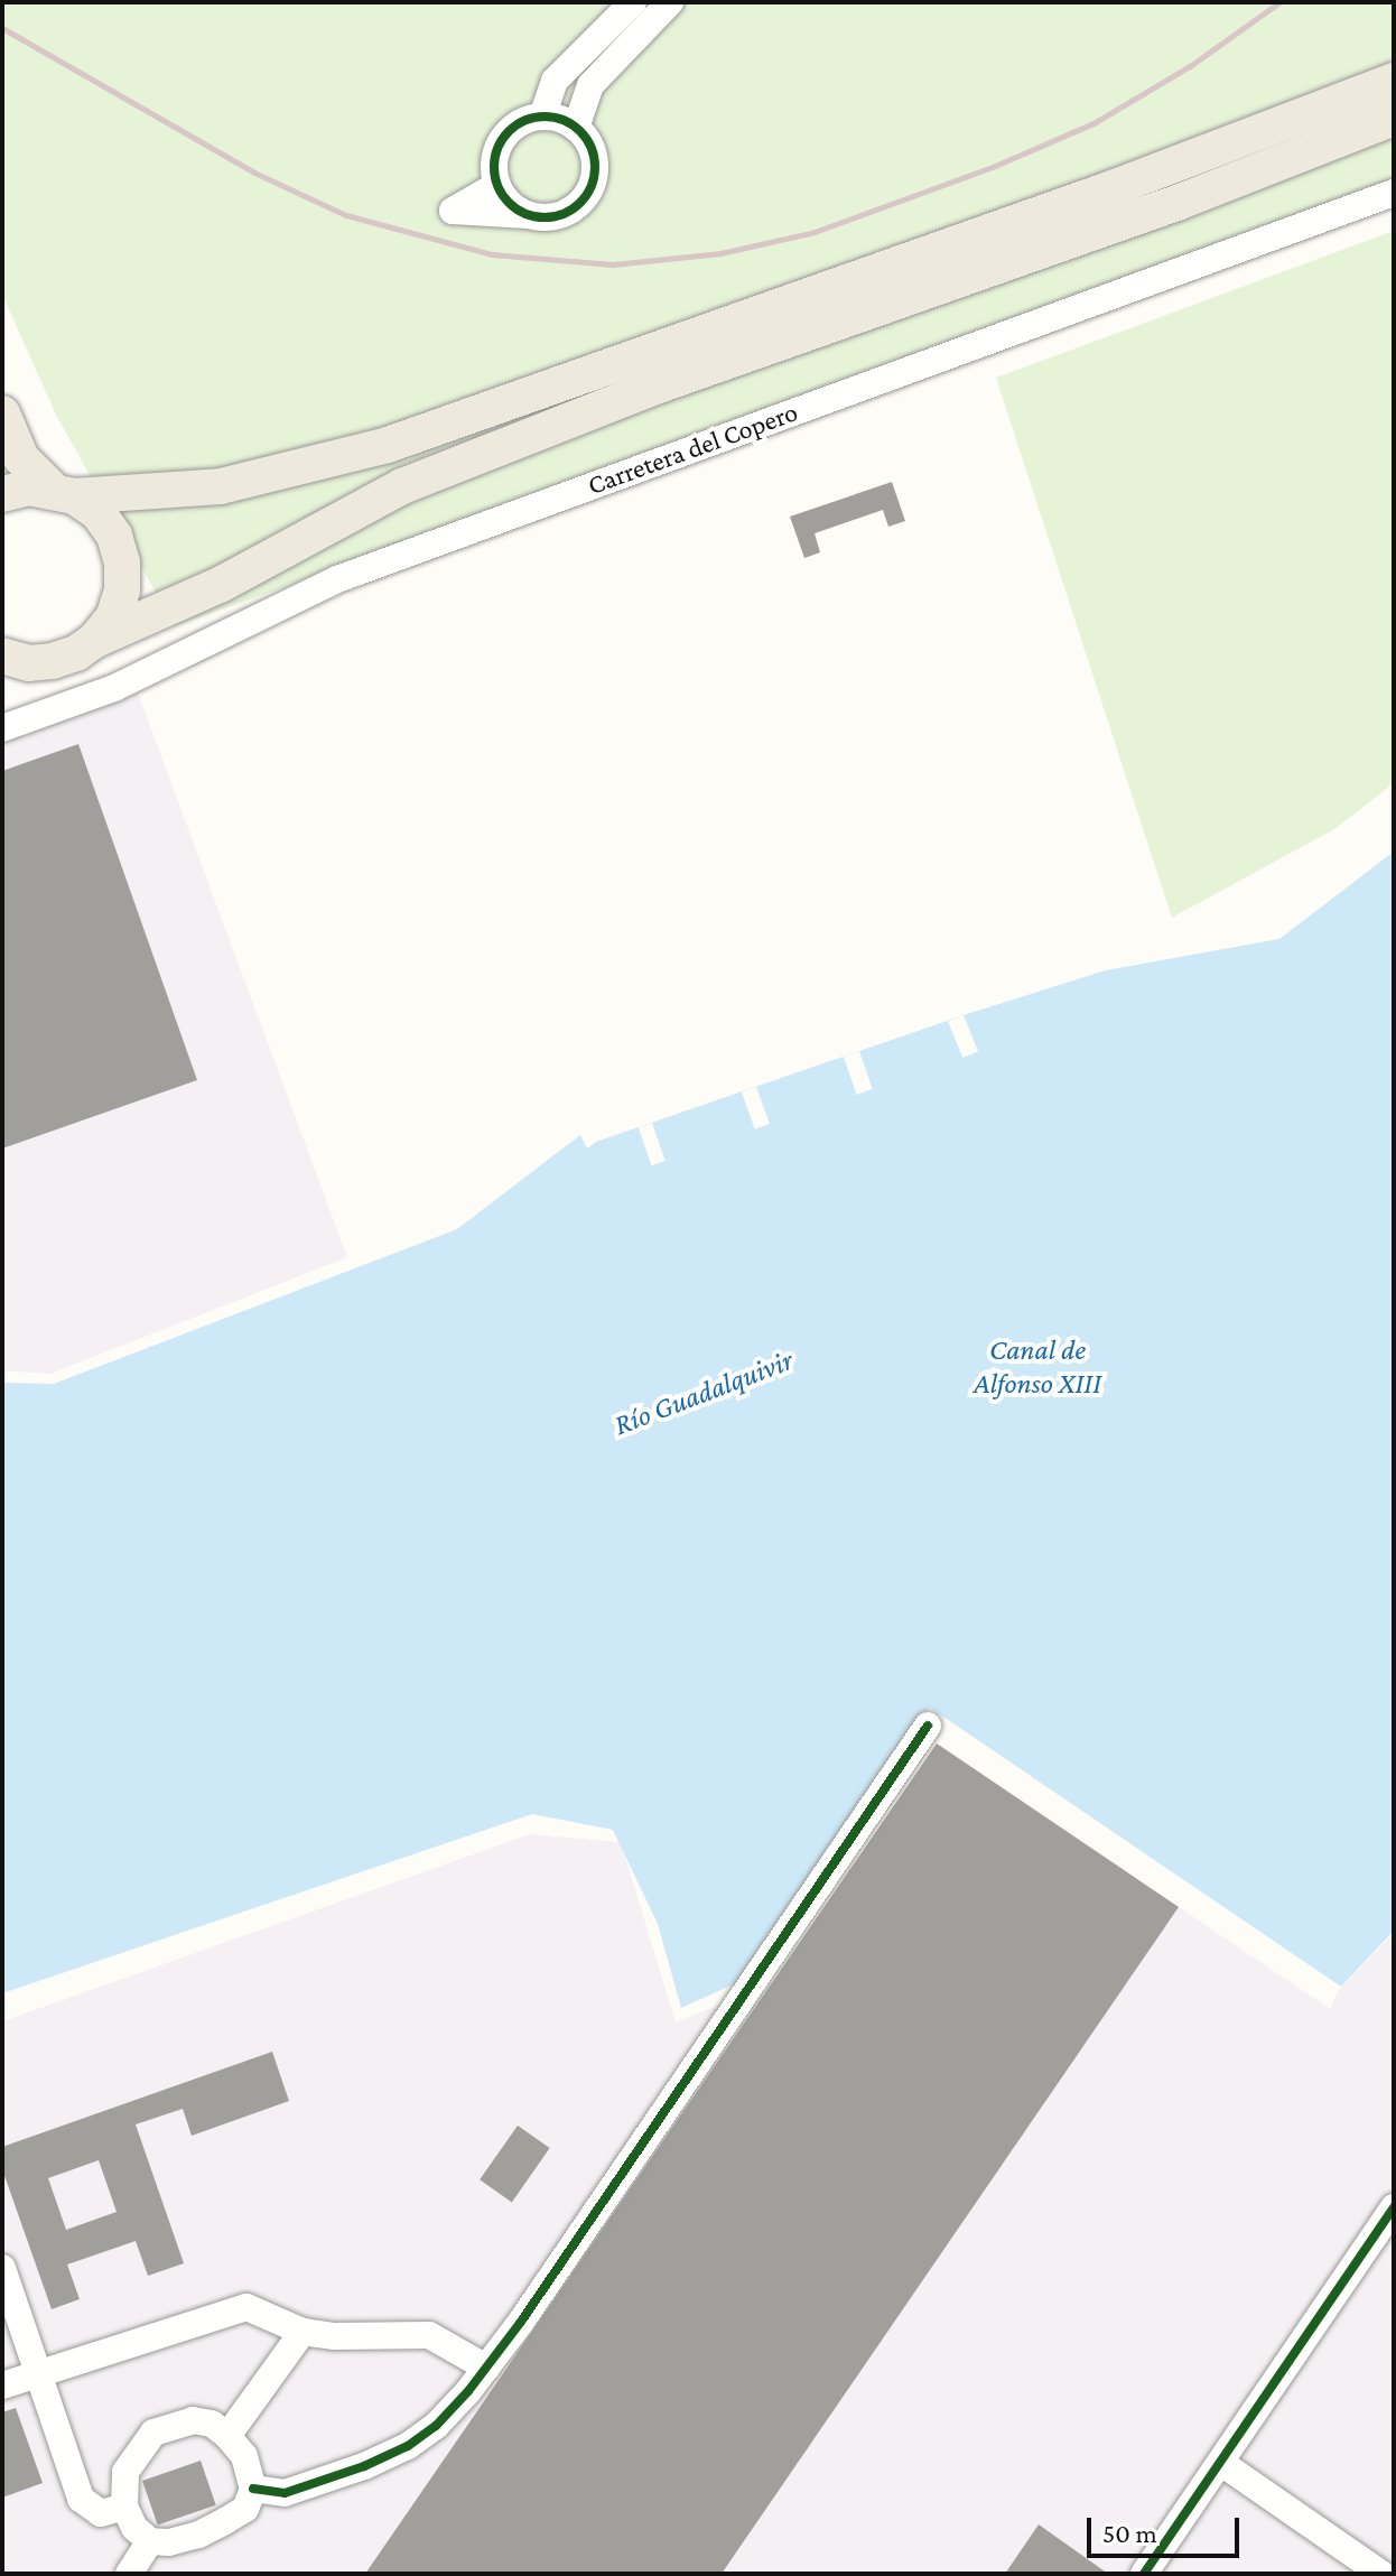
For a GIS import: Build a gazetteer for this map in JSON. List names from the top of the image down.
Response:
{
  "streets": {
    "street": ["Carretera del Copero"]
  },
  "water": ["Canal de Alfonso XIII", "Río Guadalquivir"],
  "scale_bar": "50 m"
}
